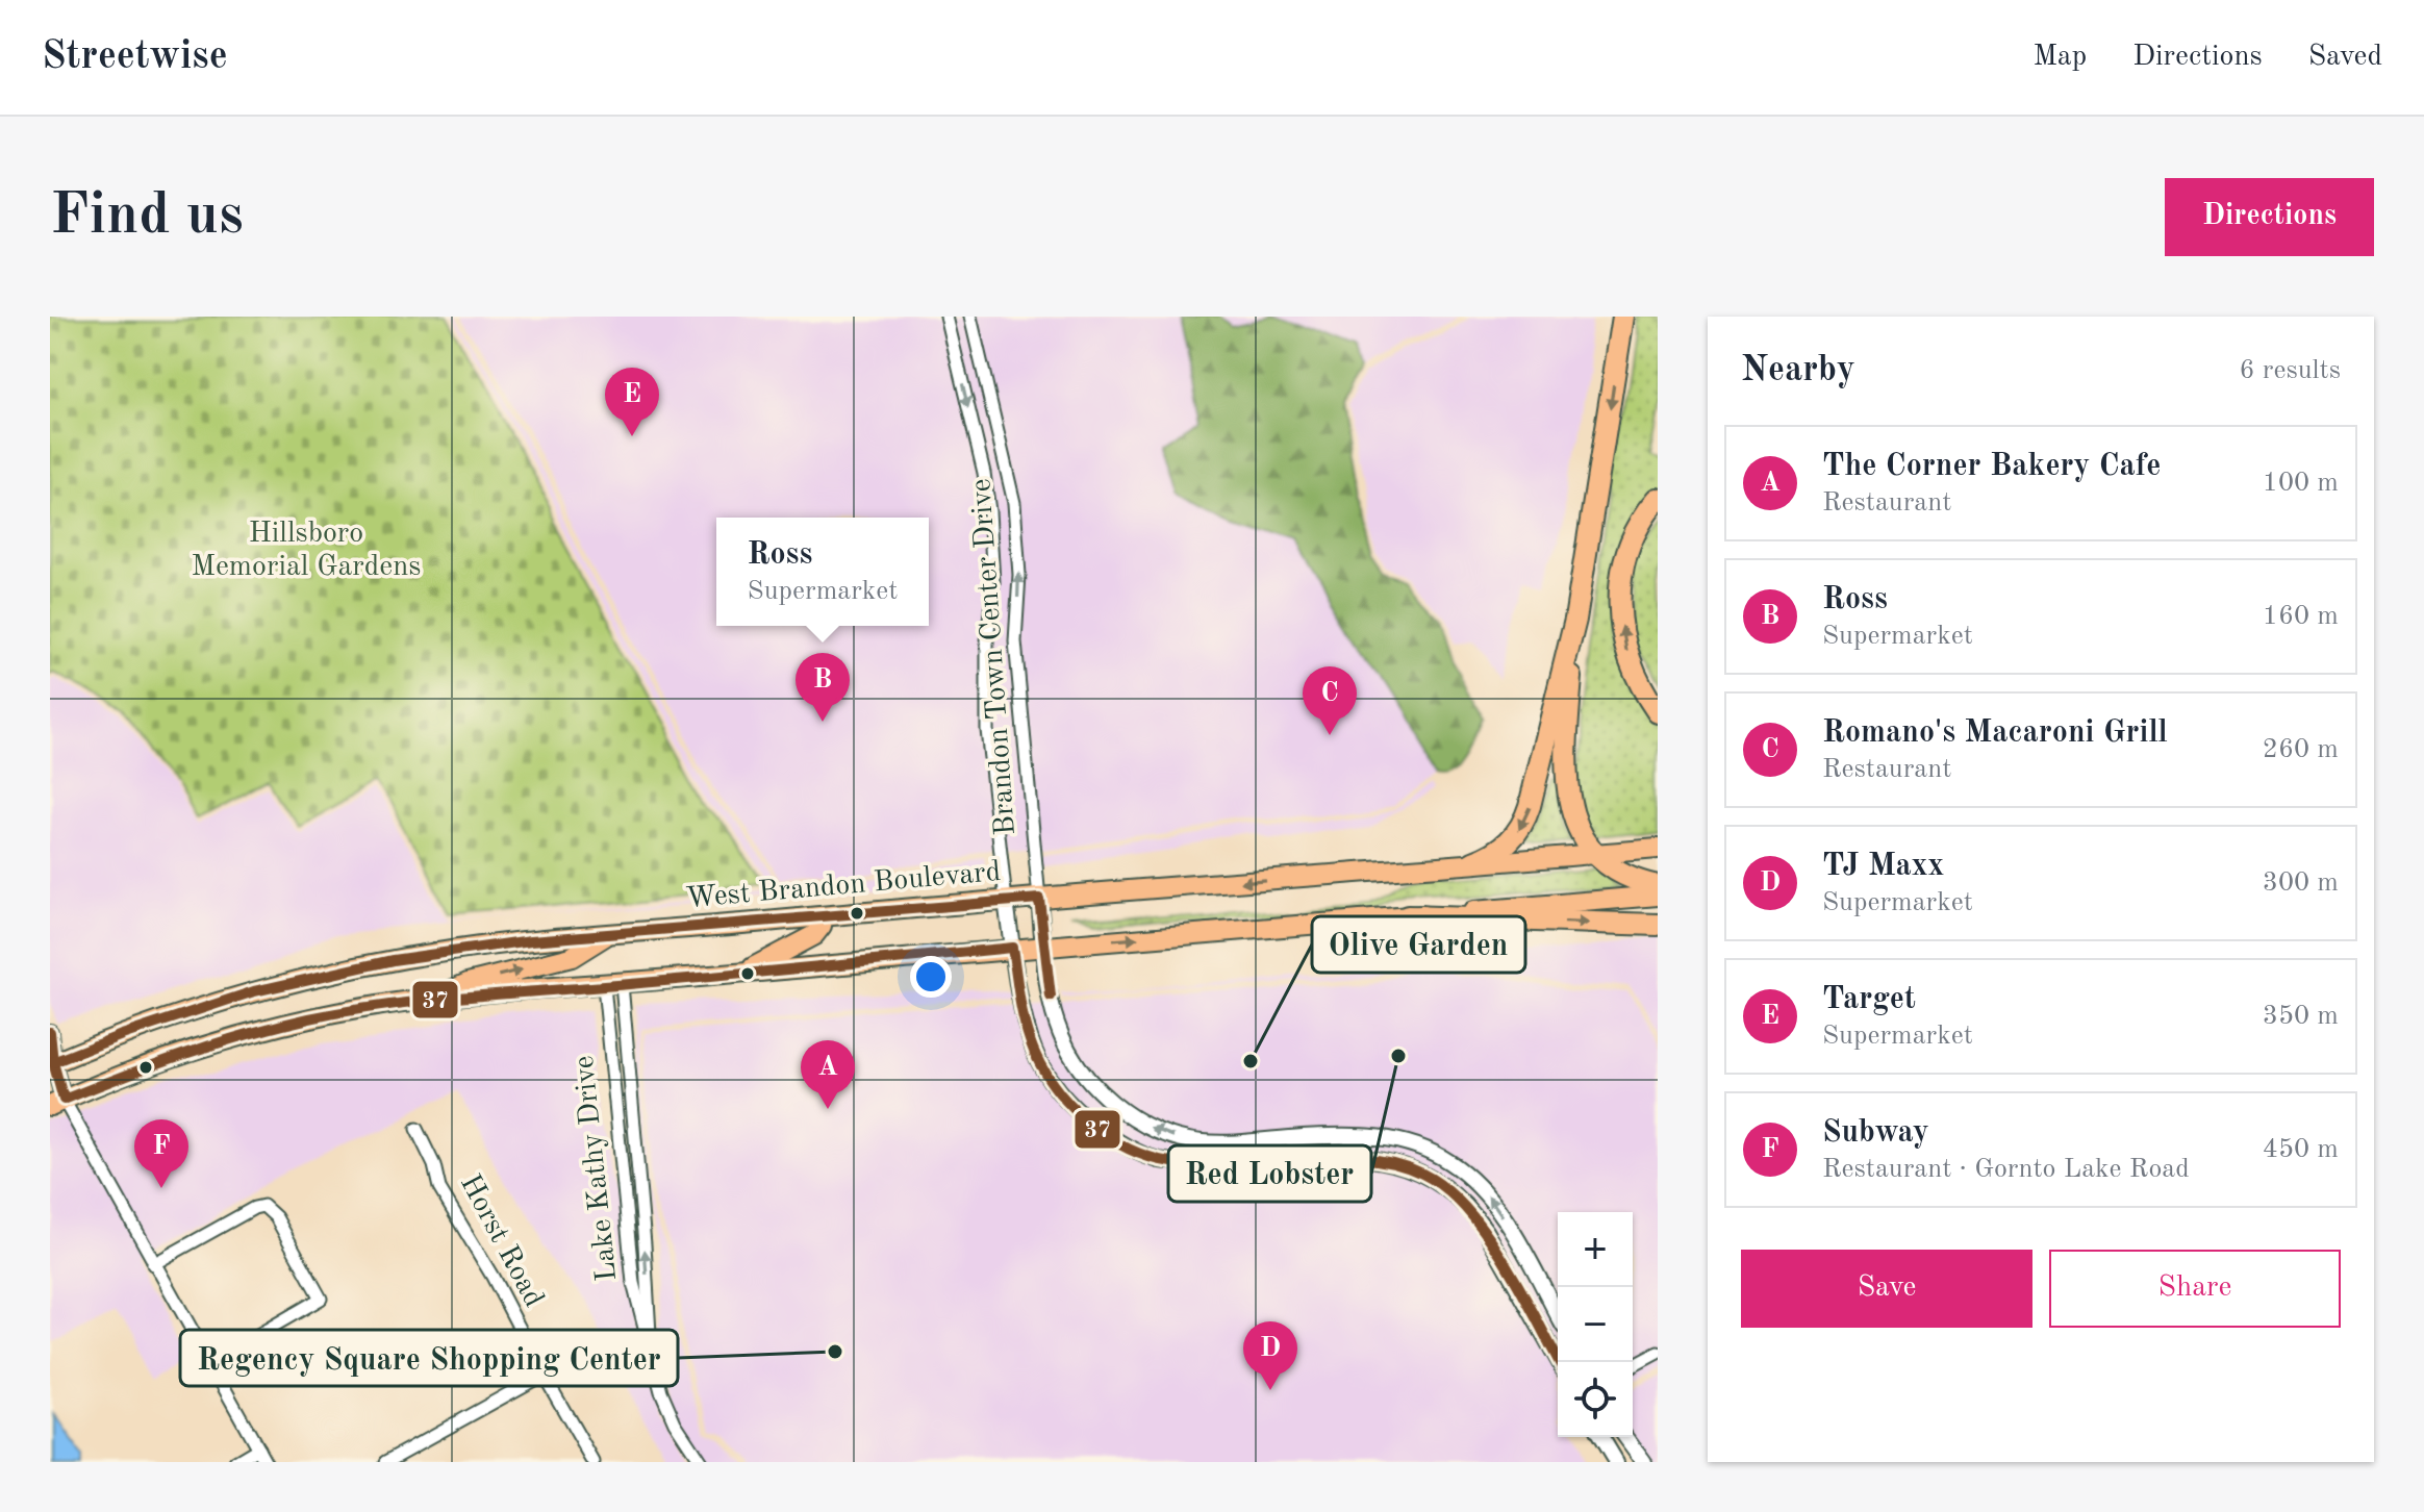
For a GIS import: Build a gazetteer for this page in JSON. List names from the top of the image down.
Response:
{
  "streets": {
    "highway": ["West Brandon Boulevard"],
    "street": ["Brandon Town Center Drive", "Lake Kathy Drive", "Horst Road"]
  },
  "crossings": [
    ["Brandon Town Center Drive", "West Brandon Boulevard"]
  ],
  "parks": ["Hillsboro Memorial Gardens"],
  "places": ["Red Lobster", "Olive Garden", "Regency Square Shopping Center"],
  "lines": ["transit line 37"],
  "page": {
    "header": "Streetwise",
    "nav": ["Map", "Directions", "Saved"],
    "buttons": [
      "Directions",
      ["Save", "Share"]
    ],
    "title": "Find us",
    "heading": ["Nearby", "6 results"],
    "pins": [
      "E",
      "B",
      "C",
      "A",
      "F",
      "D"
    ],
    "list": [
      {
        "mark": "A",
        "name": "The Corner Bakery Cafe",
        "note": "Restaurant",
        "value": "100 m"
      },
      {
        "mark": "B",
        "name": "Ross",
        "note": "Supermarket",
        "value": "160 m"
      },
      {
        "mark": "C",
        "name": "Romano's Macaroni Grill",
        "note": "Restaurant",
        "value": "260 m"
      },
      {
        "mark": "D",
        "name": "TJ Maxx",
        "note": "Supermarket",
        "value": "300 m"
      },
      {
        "mark": "E",
        "name": "Target",
        "note": "Supermarket",
        "value": "350 m"
      },
      {
        "mark": "F",
        "name": "Subway",
        "note": "Restaurant · Gornto Lake Road",
        "value": "450 m"
      }
    ],
    "popup": ["Ross", "Supermarket"],
    "map_buttons": ["+", "−"]
  }
}
